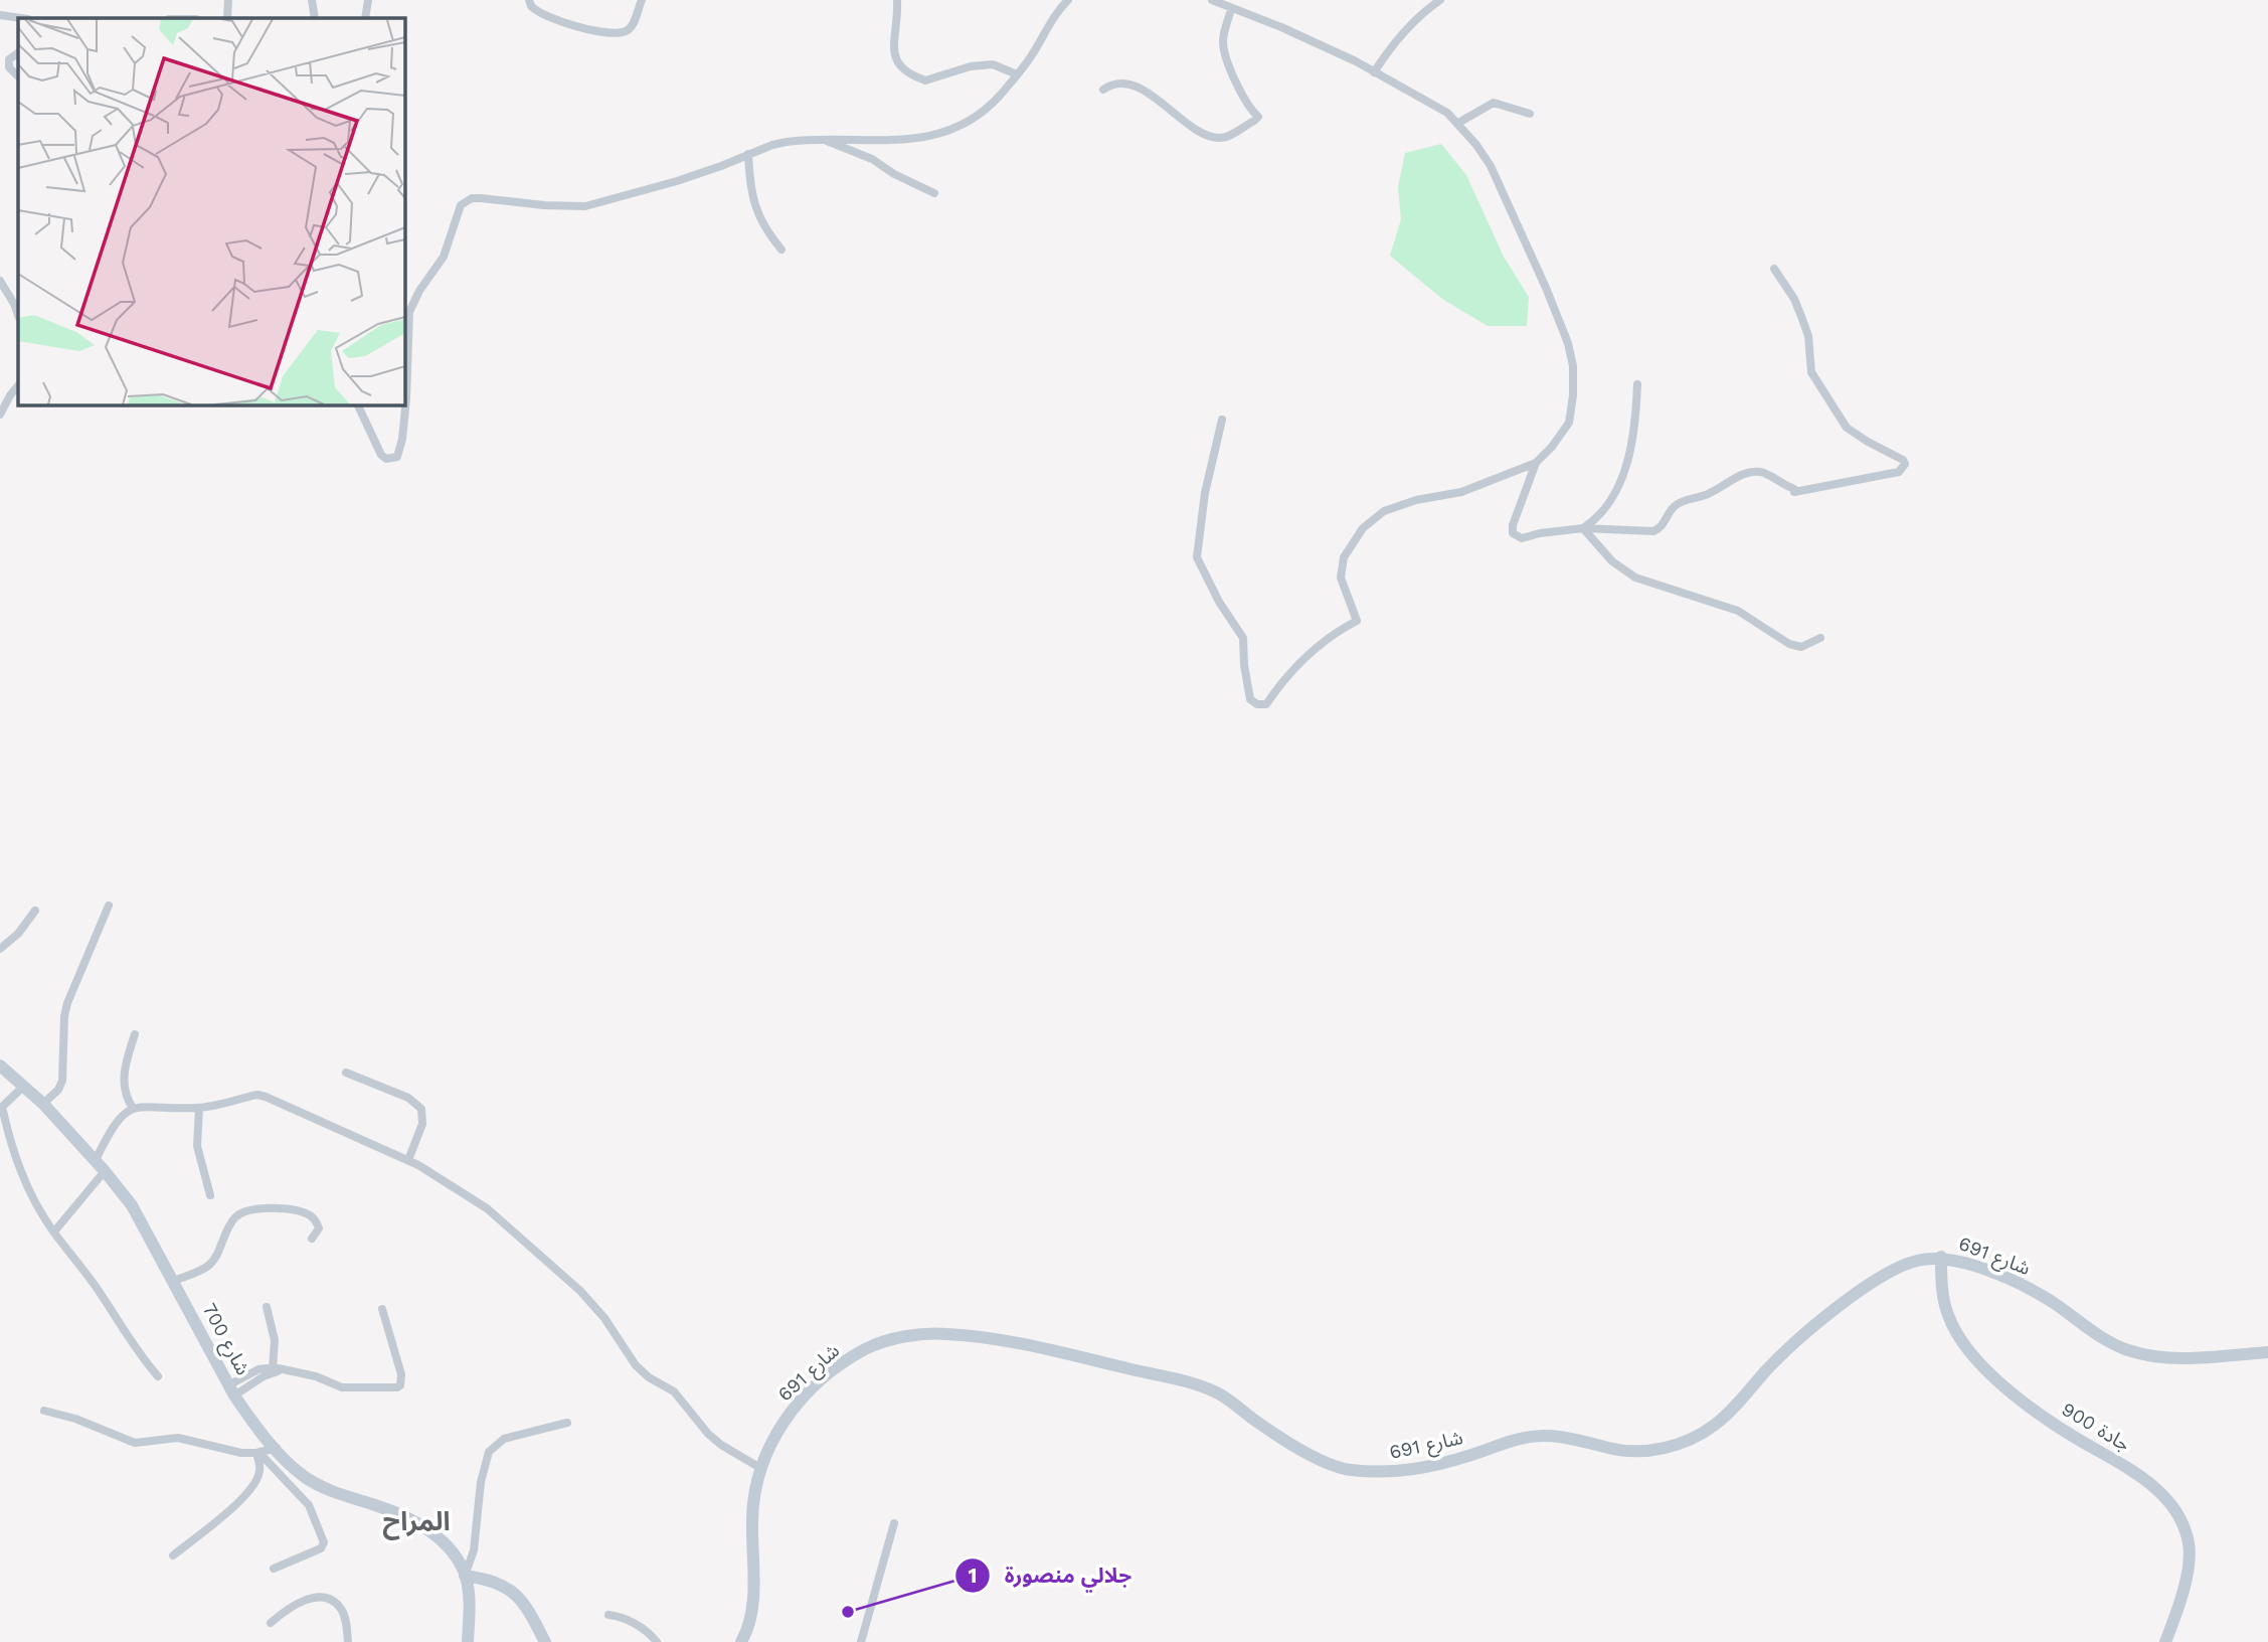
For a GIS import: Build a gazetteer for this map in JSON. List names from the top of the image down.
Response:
{
  "streets": {
    "main road": ["شارع 691", "شارع 700", "جادة 900"]
  },
  "crossings": [
    ["شارع 691", "جادة 900"]
  ],
  "districts": ["المراح"],
  "places": ["جلالي منصورة"]
}
